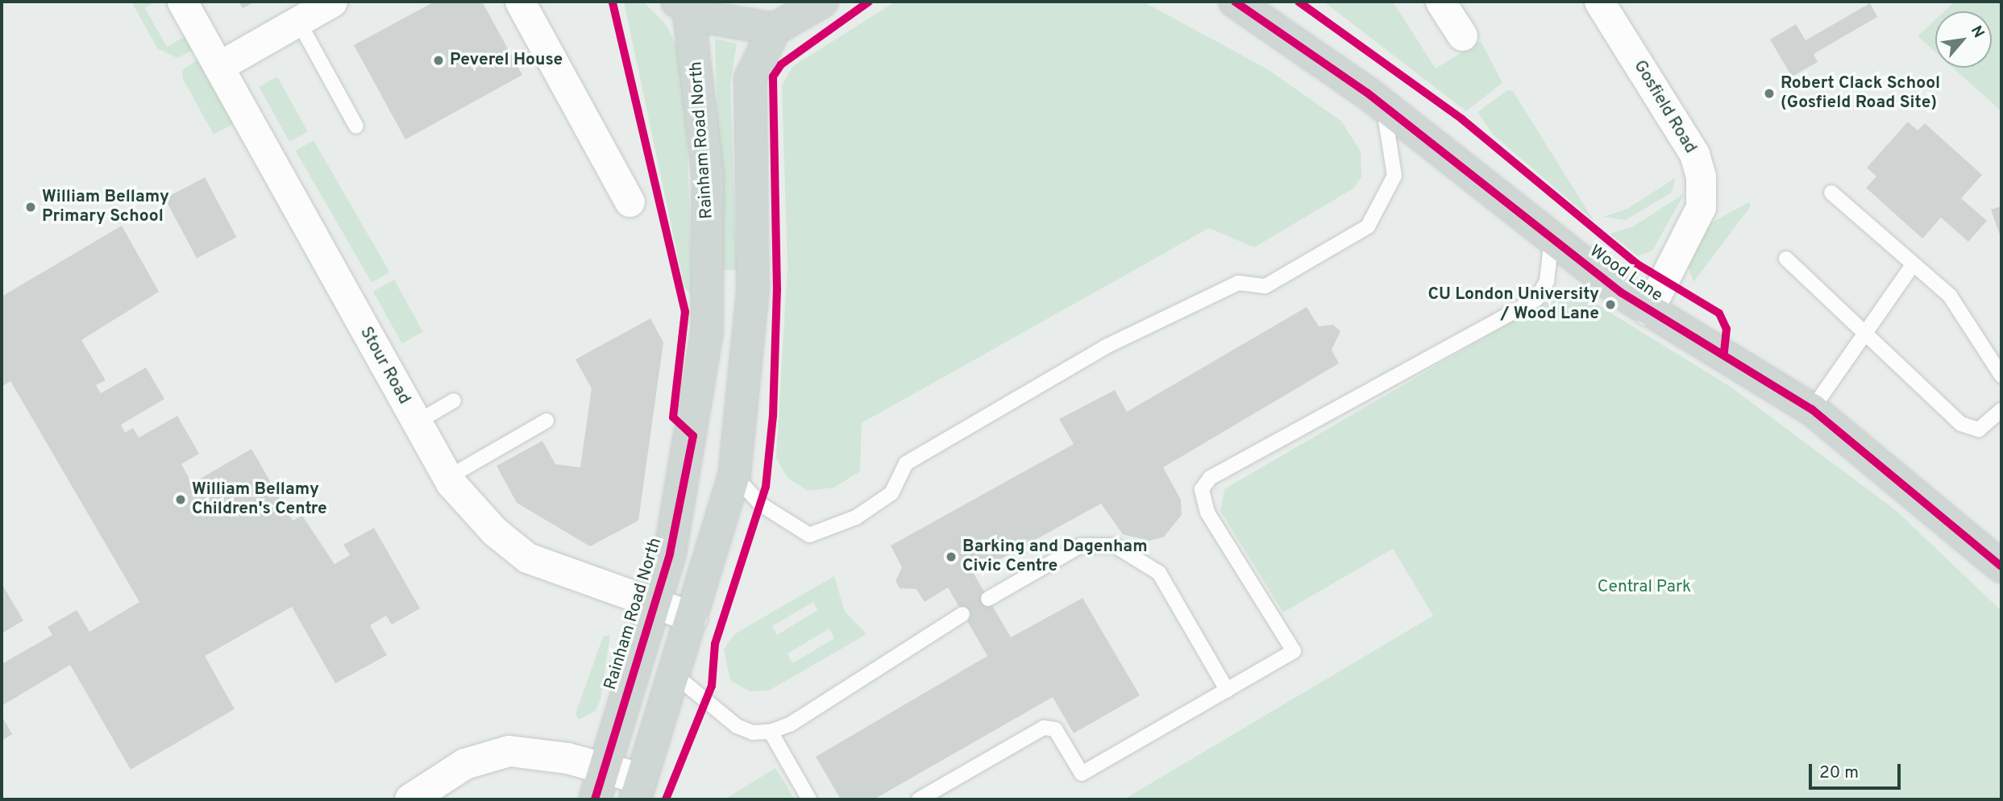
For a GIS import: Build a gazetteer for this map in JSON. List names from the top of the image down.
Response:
{
  "streets": {
    "main road": ["Rainham Road North", "Wood Lane"],
    "street": ["Gosfield Road", "Stour Road"]
  },
  "crossings": [
    ["Gosfield Road", "Wood Lane"],
    ["Rainham Road North", "Stour Road"]
  ],
  "parks": ["Central Park"],
  "places": [
    "Peverel House",
    "Robert Clack School (Gosfield Road Site)",
    "William Bellamy Primary School",
    "CU London University / Wood Lane",
    "William Bellamy Children's Centre",
    "Barking and Dagenham Civic Centre"
  ],
  "scale_bar": "20 m",
  "north": "top right"
}
